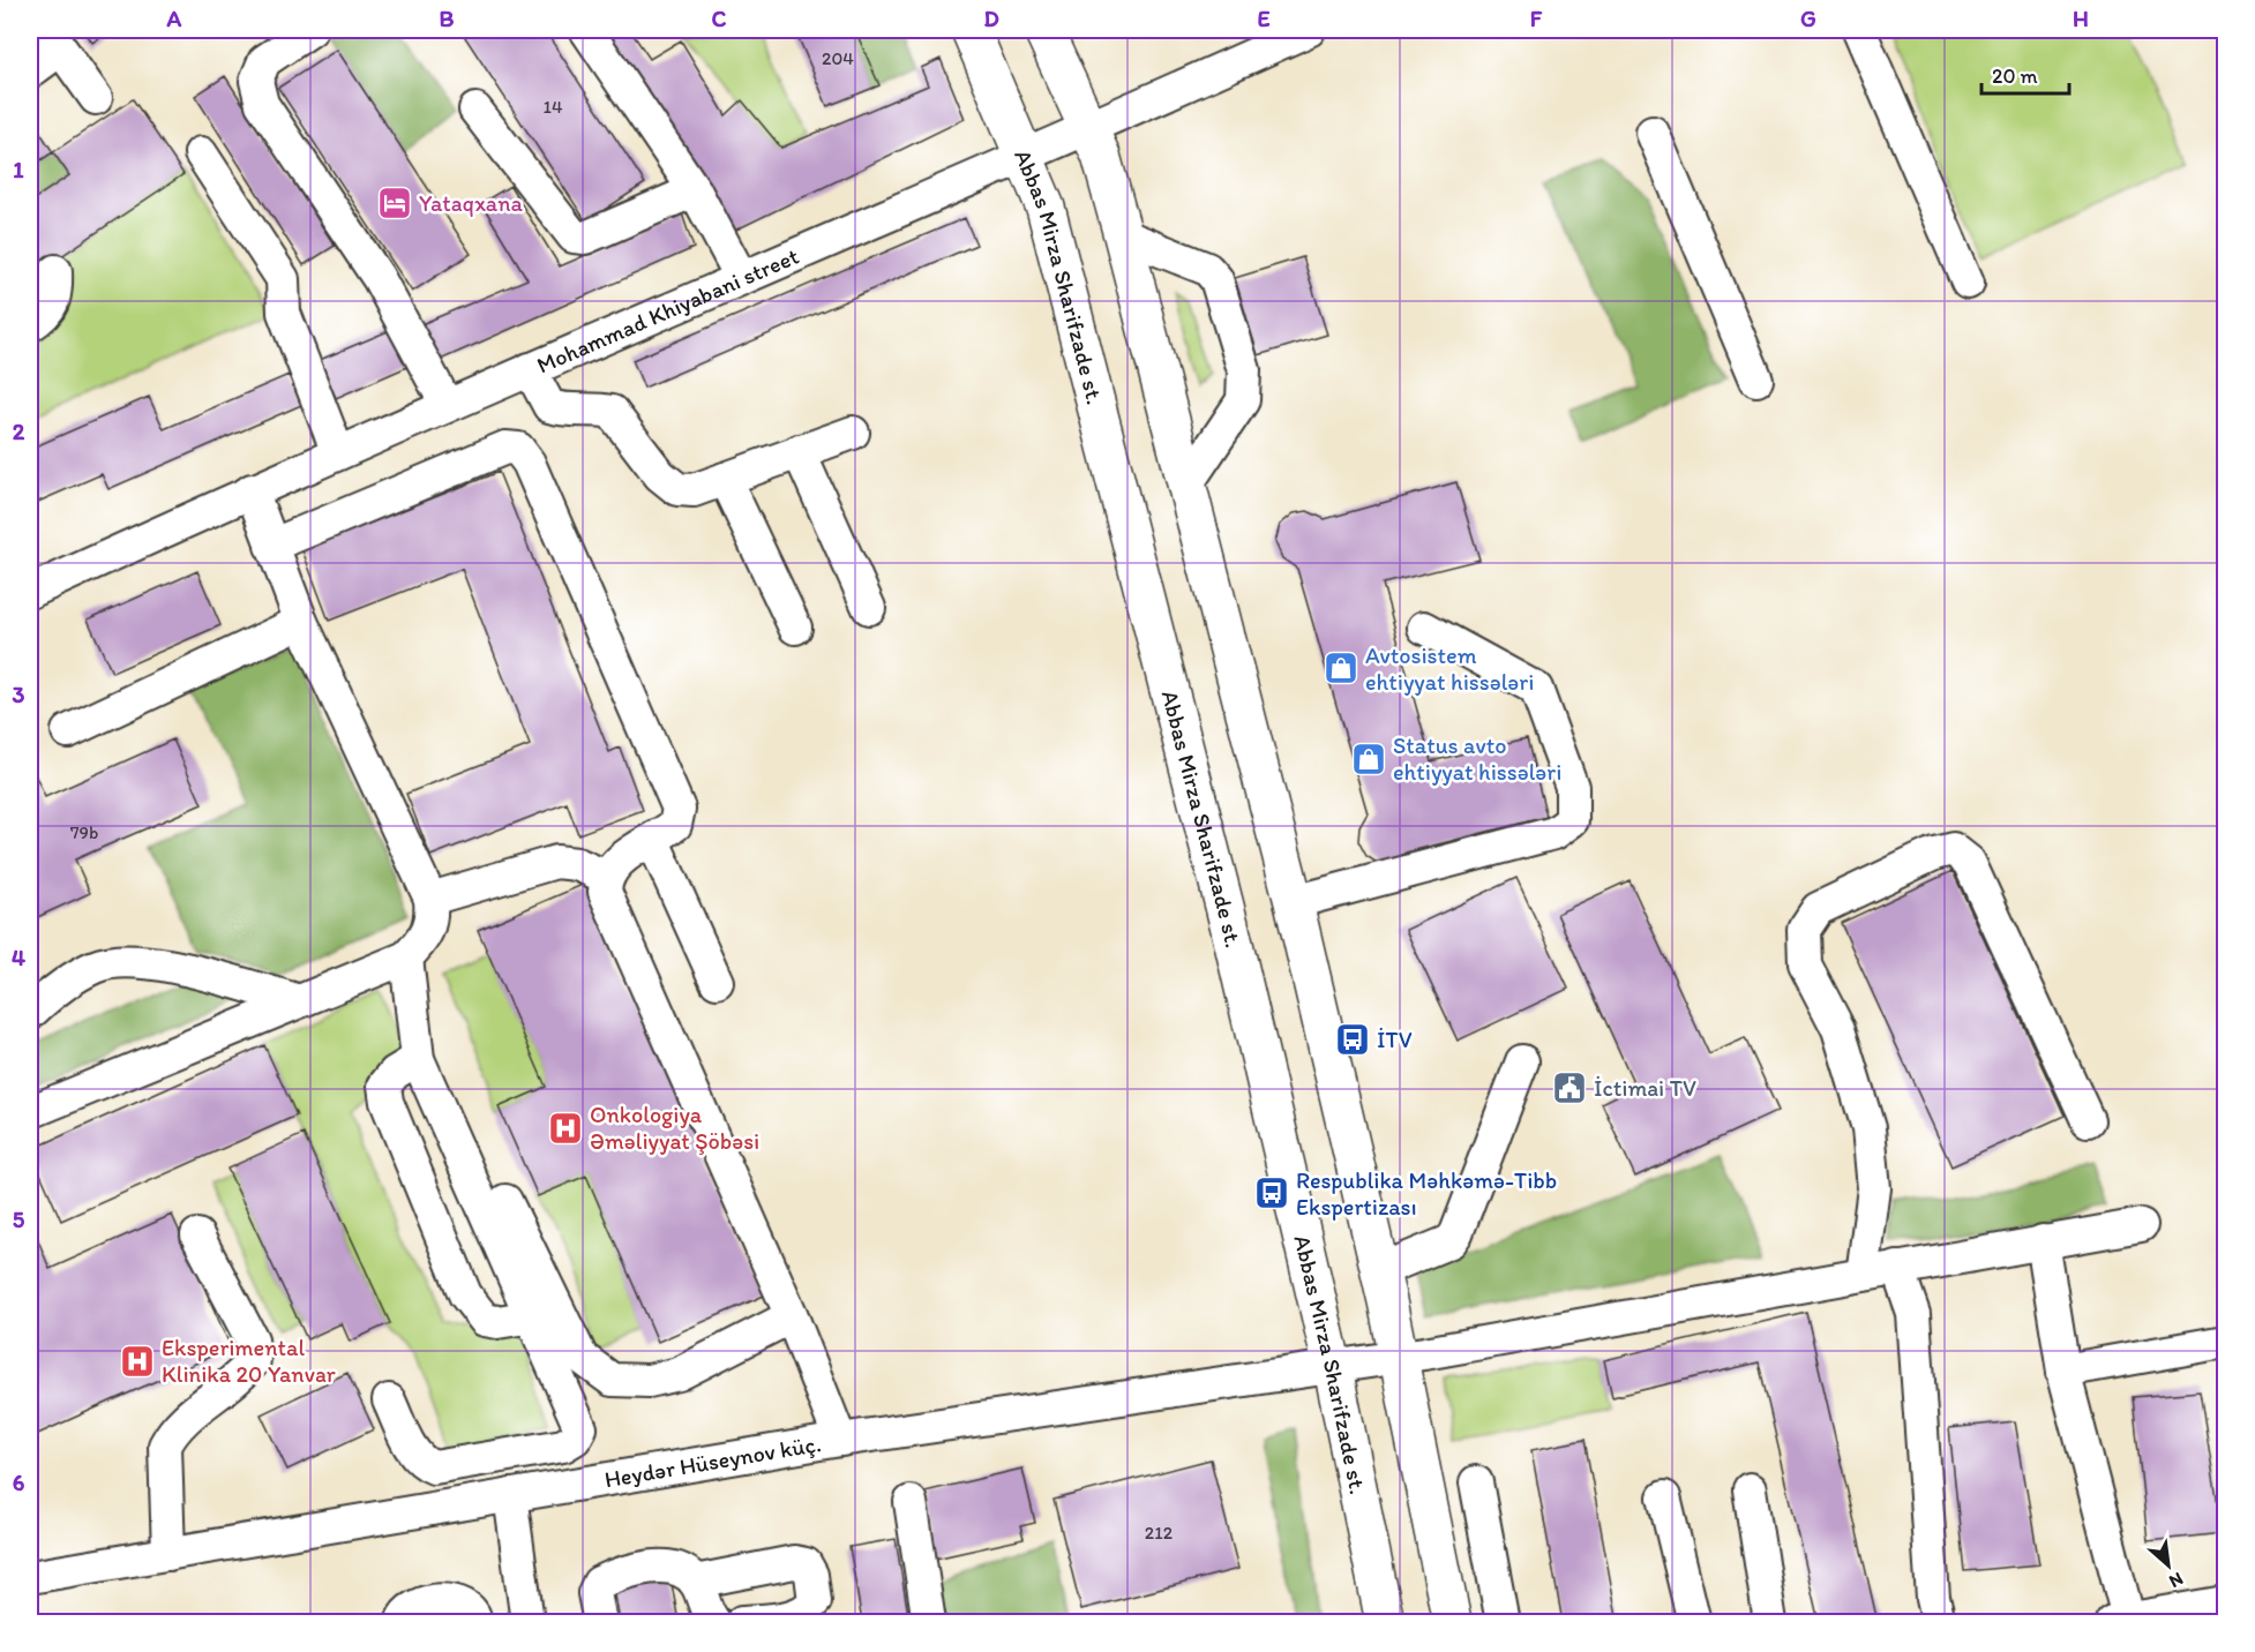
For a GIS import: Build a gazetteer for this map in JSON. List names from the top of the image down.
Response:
{
  "streets": {
    "main road": ["Abbas Mirza Sharifzade st."],
    "street": ["Mohammad Khiyabani street", "Heydər Hüseynov küç."]
  },
  "crossings": [
    ["Abbas Mirza Sharifzade st.", "Mohammad Khiyabani street"],
    ["Abbas Mirza Sharifzade st.", "Heydər Hüseynov küç."]
  ],
  "places": {
    "hotel": ["Yataqxana"],
    "shop": ["Avtosistem ehtiyyat hissələri", "Status avto ehtiyyat hissələri"],
    "bus stop": ["İTV", "Respublika Məhkəmə-Tibb Ekspertizası"],
    "public building": ["İctimai TV"],
    "hospital": ["Onkologiya Əməliyyat Şöbəsi", "Eksperimental Klinika 20 Yanvar"]
  },
  "house_numbers": [
    "204",
    "14",
    "79b",
    "212"
  ],
  "scale_bar": "20 m",
  "north": "bottom right",
  "grid": {
    "columns": [
      "A",
      "B",
      "C",
      "D",
      "E",
      "F",
      "G",
      "H"
    ],
    "rows": [
      "1",
      "2",
      "3",
      "4",
      "5",
      "6"
    ]
  }
}
